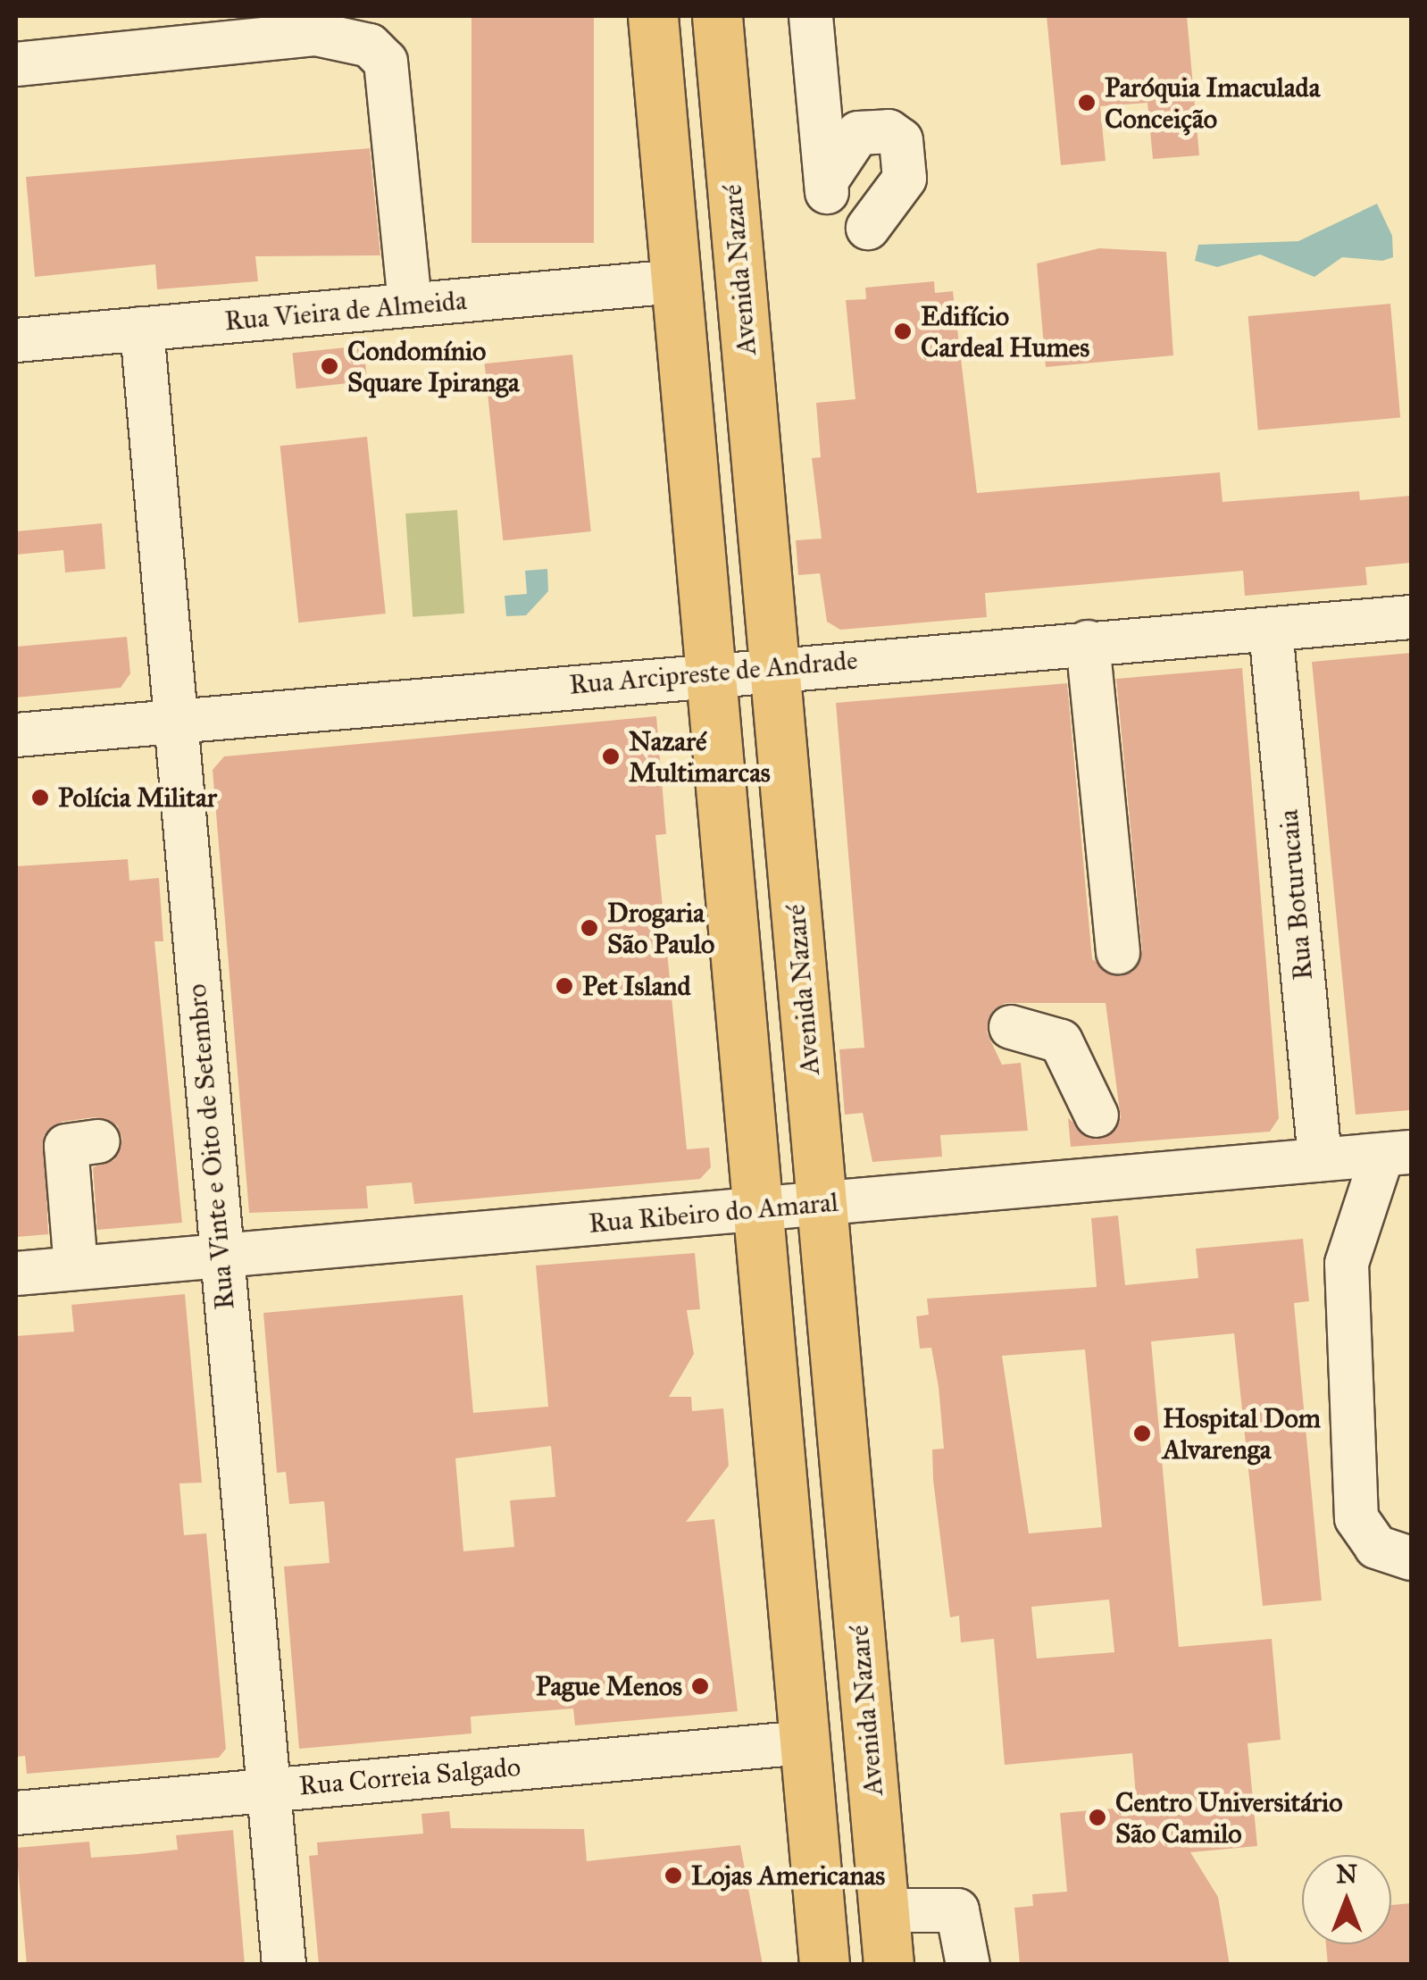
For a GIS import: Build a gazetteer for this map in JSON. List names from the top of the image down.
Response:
{
  "streets": {
    "main road": ["Avenida Nazaré"],
    "street": [
      "Rua Vieira de Almeida",
      "Rua Arcipreste de Andrade",
      "Rua Boturucaia",
      "Rua Vinte e Oito de Setembro",
      "Rua Ribeiro do Amaral",
      "Rua Correia Salgado"
    ]
  },
  "crossings": [
    ["Avenida Nazaré", "Rua Arcipreste de Andrade"],
    ["Avenida Nazaré", "Rua Ribeiro do Amaral"],
    ["Rua Vieira de Almeida", "Rua Vinte e Oito de Setembro"],
    ["Rua Arcipreste de Andrade", "Rua Boturucaia"],
    ["Rua Arcipreste de Andrade", "Rua Vinte e Oito de Setembro"],
    ["Rua Boturucaia", "Rua Ribeiro do Amaral"],
    ["Rua Vinte e Oito de Setembro", "Rua Ribeiro do Amaral"],
    ["Rua Vinte e Oito de Setembro", "Rua Correia Salgado"]
  ],
  "places": [
    "Paróquia Imaculada Conceição",
    "Edifício Cardeal Humes",
    "Condomínio Square Ipiranga",
    "Nazaré Multimarcas",
    "Polícia Militar",
    "Drogaria São Paulo",
    "Pet Island",
    "Hospital Dom Alvarenga",
    "Pague Menos",
    "Centro Universitário São Camilo",
    "Lojas Americanas"
  ],
  "north": "top"
}
